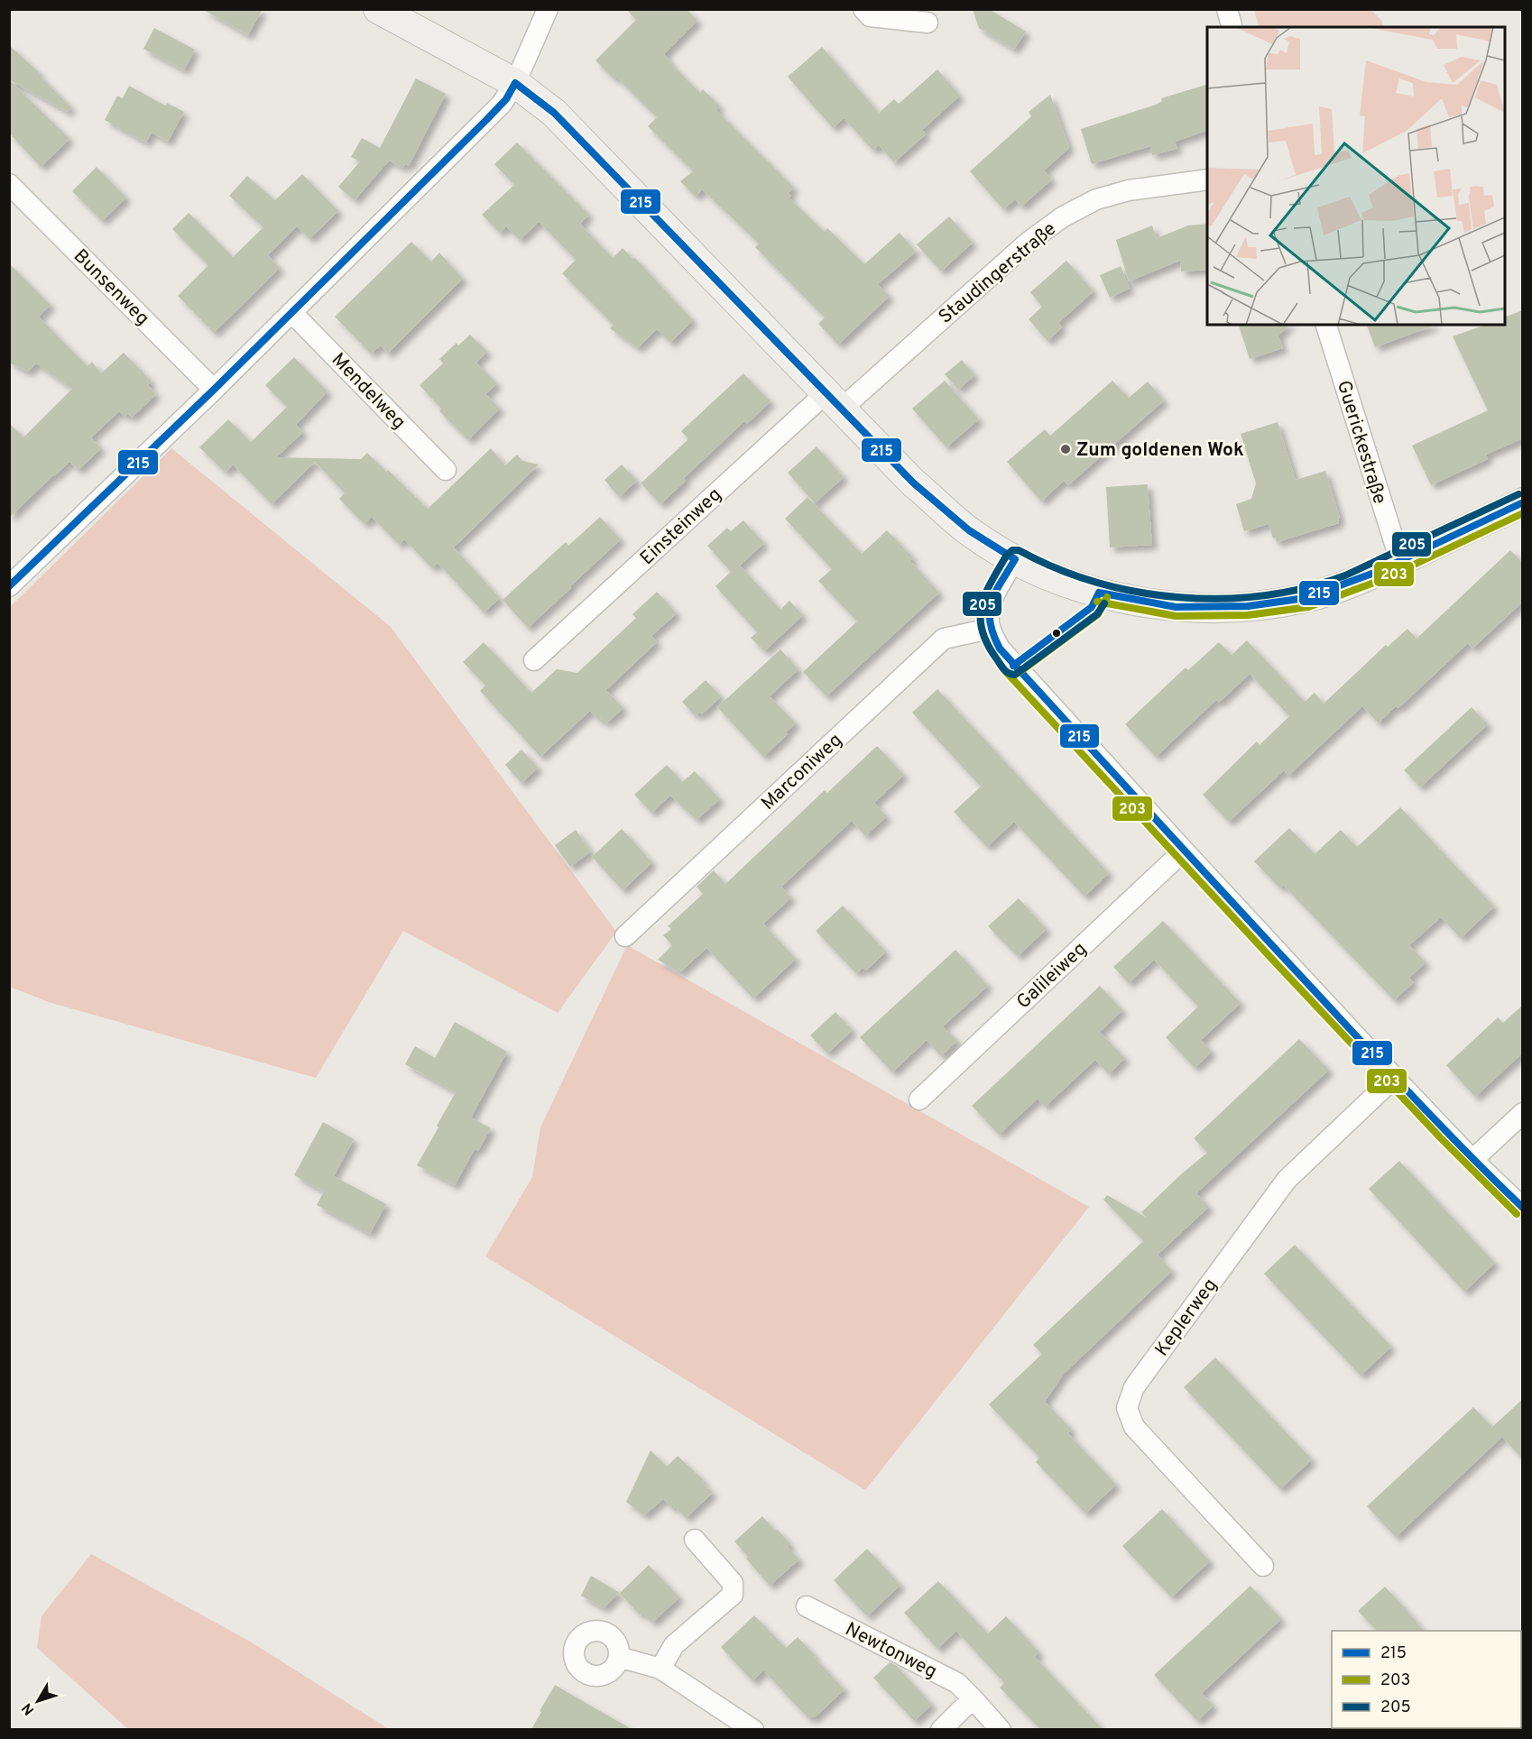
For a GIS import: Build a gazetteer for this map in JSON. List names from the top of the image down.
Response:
{
  "streets": {
    "street": [
      "Staudingerstraße",
      "Bunsenweg",
      "Mendelweg",
      "Guerickestraße",
      "Einsteinweg",
      "Marconiweg",
      "Galileiweg",
      "Keplerweg",
      "Newtonweg"
    ]
  },
  "crossings": [
    ["Staudingerstraße", "Einsteinweg"]
  ],
  "places": ["Zum goldenen Wok"],
  "lines": ["transit line 215", "transit line 205", "transit line 203"],
  "legend": ["215", "203", "205"],
  "north": "bottom left"
}
